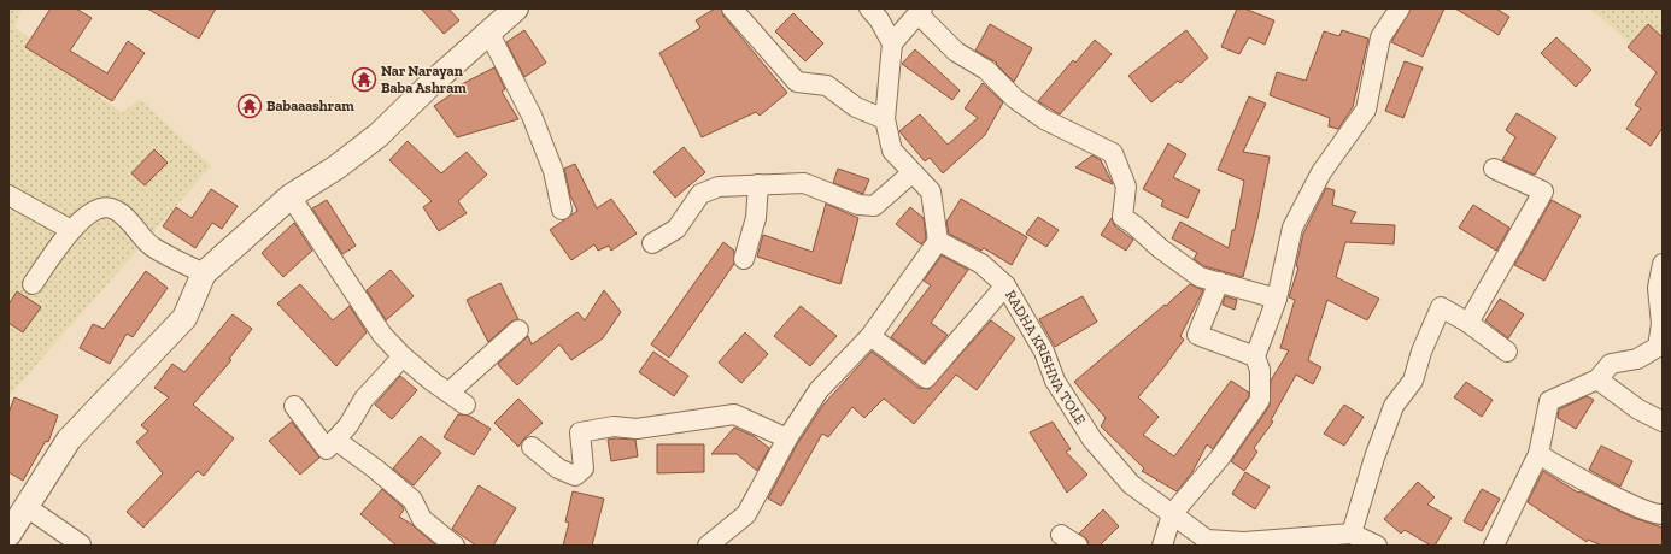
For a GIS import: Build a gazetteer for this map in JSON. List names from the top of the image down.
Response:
{
  "streets": {
    "street": ["RADHA KRISHNA TOLE"]
  },
  "places": {
    "temple": ["Nar Narayan Baba Ashram", "Babaaashram"]
  }
}
